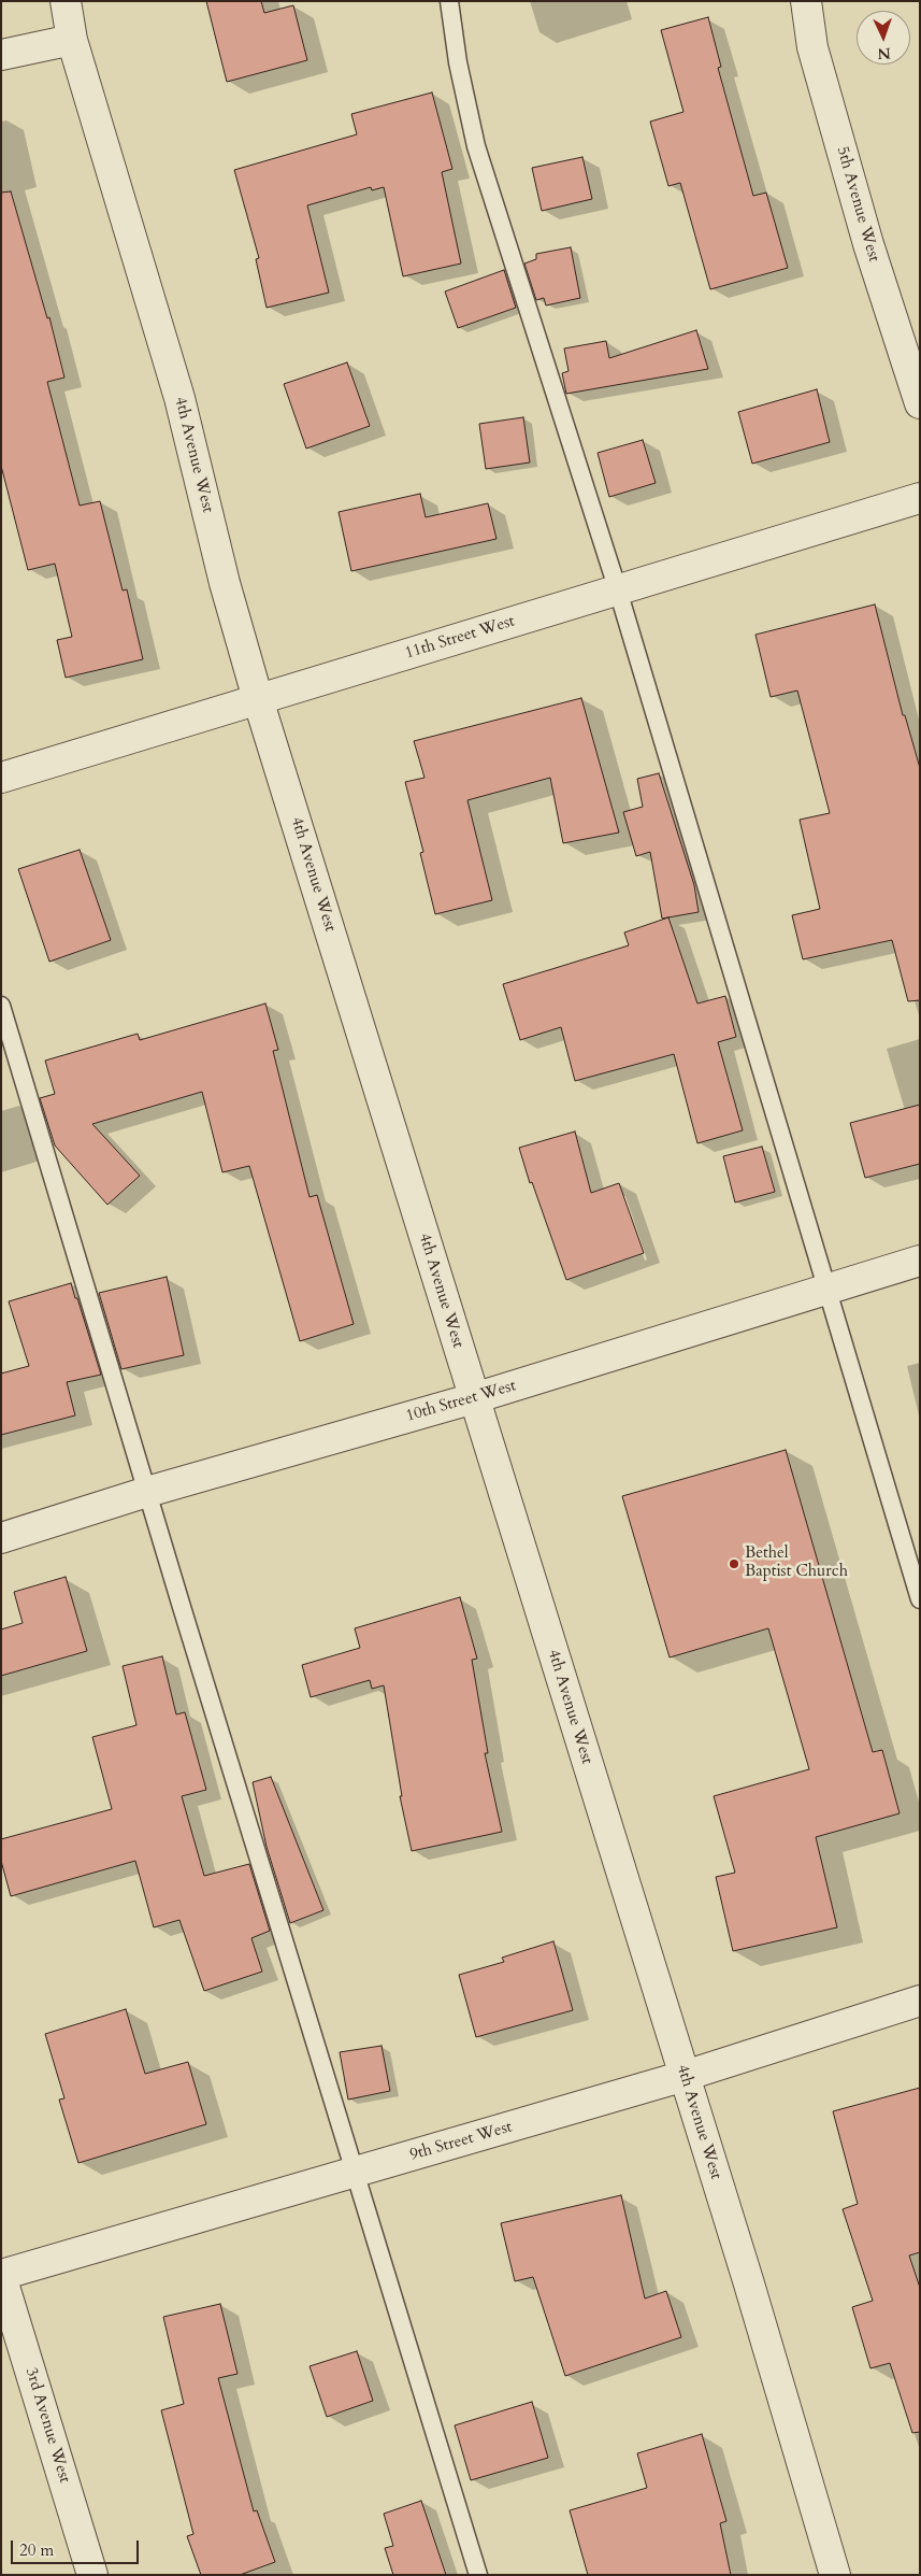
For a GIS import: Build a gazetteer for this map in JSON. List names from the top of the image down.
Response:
{
  "streets": {
    "street": [
      "5th Avenue West",
      "4th Avenue West",
      "11th Street West",
      "10th Street West",
      "9th Street West",
      "3rd Avenue West"
    ]
  },
  "crossings": [
    ["4th Avenue West", "11th Street West"],
    ["4th Avenue West", "10th Street West"],
    ["4th Avenue West", "9th Street West"],
    ["9th Street West", "3rd Avenue West"]
  ],
  "places": ["Bethel Baptist Church"],
  "scale_bar": "20 m",
  "north": "bottom"
}
